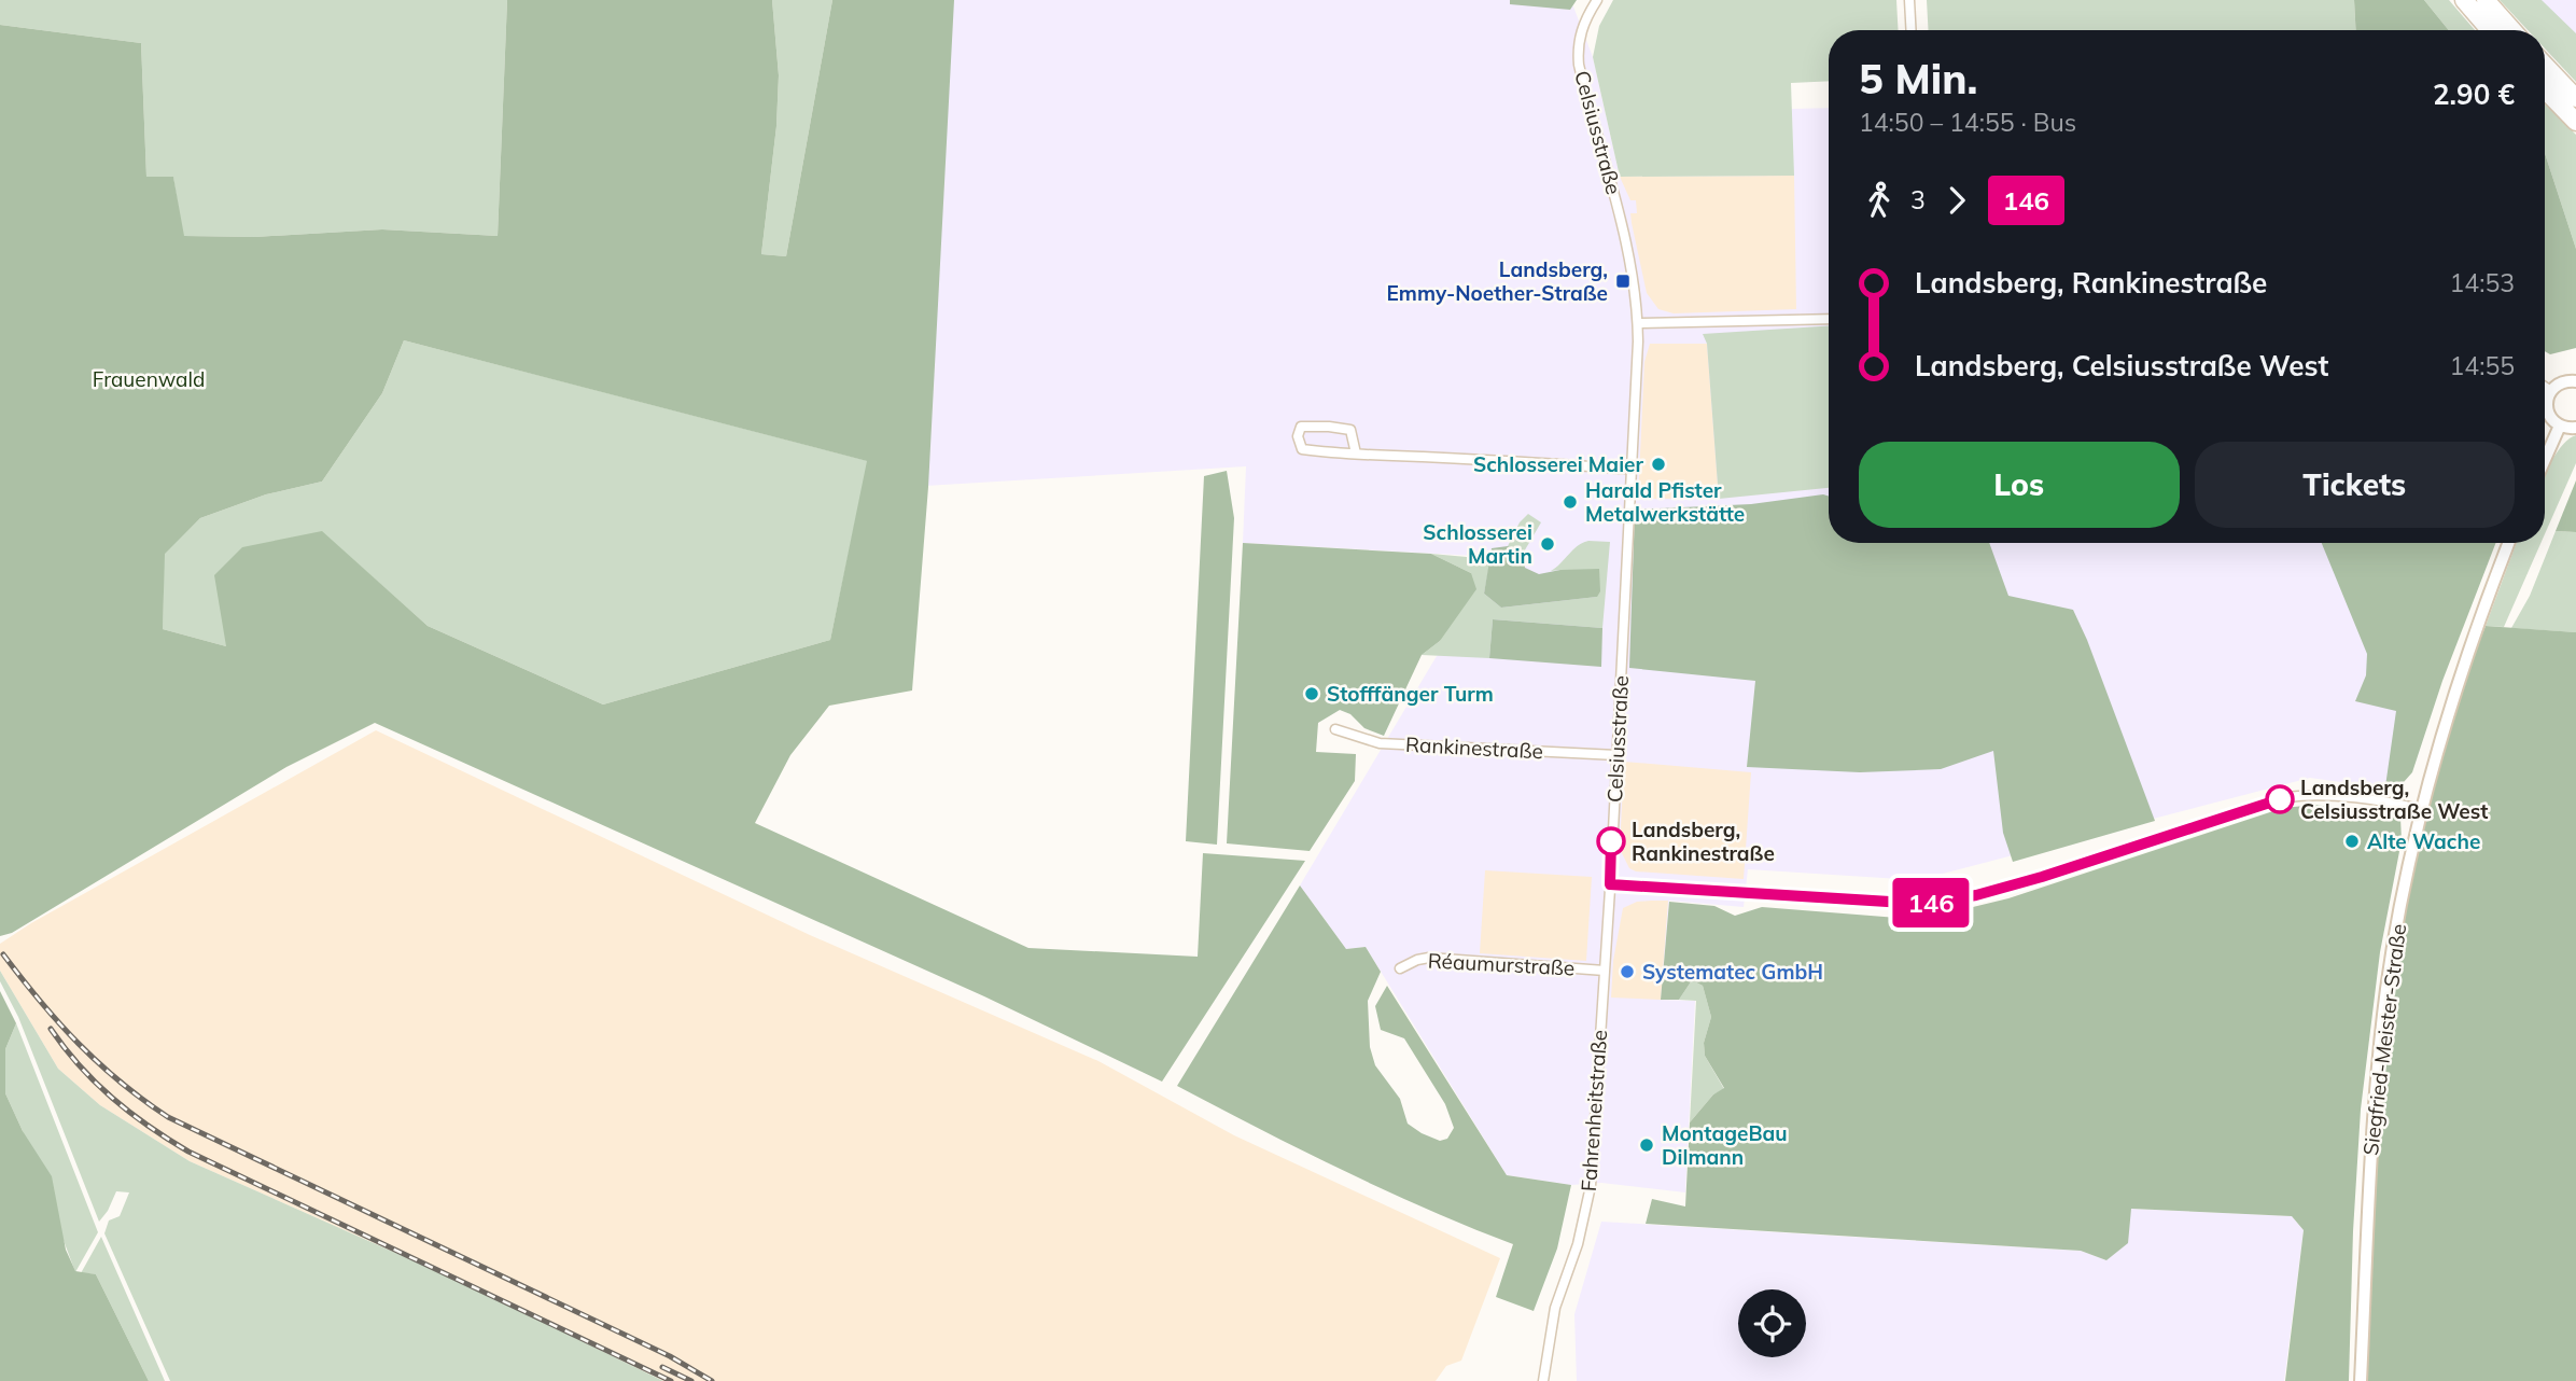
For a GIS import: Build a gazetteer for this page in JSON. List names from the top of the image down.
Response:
{
  "streets": {
    "street": [
      "Celsiusstraße",
      "Rankinestraße",
      "Réaumurstraße",
      "Siegfried-Meister-Straße",
      "Fahrenheitstraße"
    ]
  },
  "crossings": [
    ["Celsiusstraße", "Rankinestraße"],
    ["Celsiusstraße", "Fahrenheitstraße"],
    ["Réaumurstraße", "Fahrenheitstraße"]
  ],
  "parks": ["Frauenwald"],
  "places": {
    "transit": ["Landsberg, Emmy-Noether-Straße"],
    "other": [
      "Schlosserei Maier",
      "Harald Pfister Metalwerkstätte",
      "Schlosserei Martin",
      "Stofffänger Turm",
      "Landsberg, Celsiusstraße West",
      "Landsberg, Rankinestraße",
      "Alte Wache",
      "Systematec GmbH",
      "MontageBau Dilmann"
    ]
  },
  "lines": ["bus line 146"],
  "page": {
    "on_map": "146",
    "heading": ["5 Min.", "14:50 – 14:55 · Bus", "2.90 €"],
    "legs": ["3", "146"],
    "list": [
      {
        "name": "Landsberg, Rankinestraße",
        "value": "14:53"
      },
      {
        "name": "Landsberg, Celsiusstraße West",
        "value": "14:55"
      }
    ],
    "buttons": ["Los", "Tickets"]
  }
}
